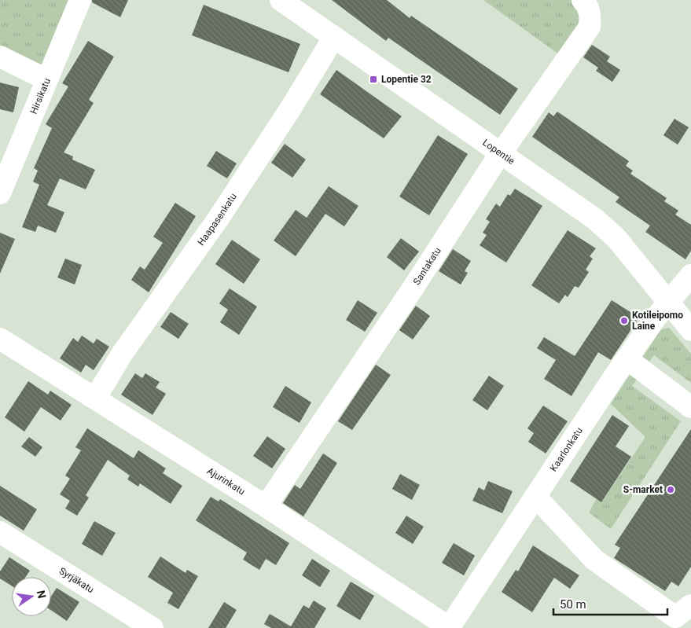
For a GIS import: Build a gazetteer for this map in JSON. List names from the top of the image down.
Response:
{
  "streets": {
    "street": [
      "Hirsikatu",
      "Lopentie",
      "Haapasenkatu",
      "Santakatu",
      "Kaarlonkatu",
      "Ajurinkatu",
      "Syrjäkatu"
    ]
  },
  "crossings": [
    ["Lopentie", "Haapasenkatu"],
    ["Lopentie", "Santakatu"],
    ["Lopentie", "Kaarlonkatu"],
    ["Haapasenkatu", "Ajurinkatu"],
    ["Santakatu", "Ajurinkatu"],
    ["Kaarlonkatu", "Ajurinkatu"]
  ],
  "places": {
    "transit": ["Lopentie 32"],
    "other": ["Kotileipomo Laine", "S-market"]
  },
  "scale_bar": "50 m",
  "north": "right"
}
